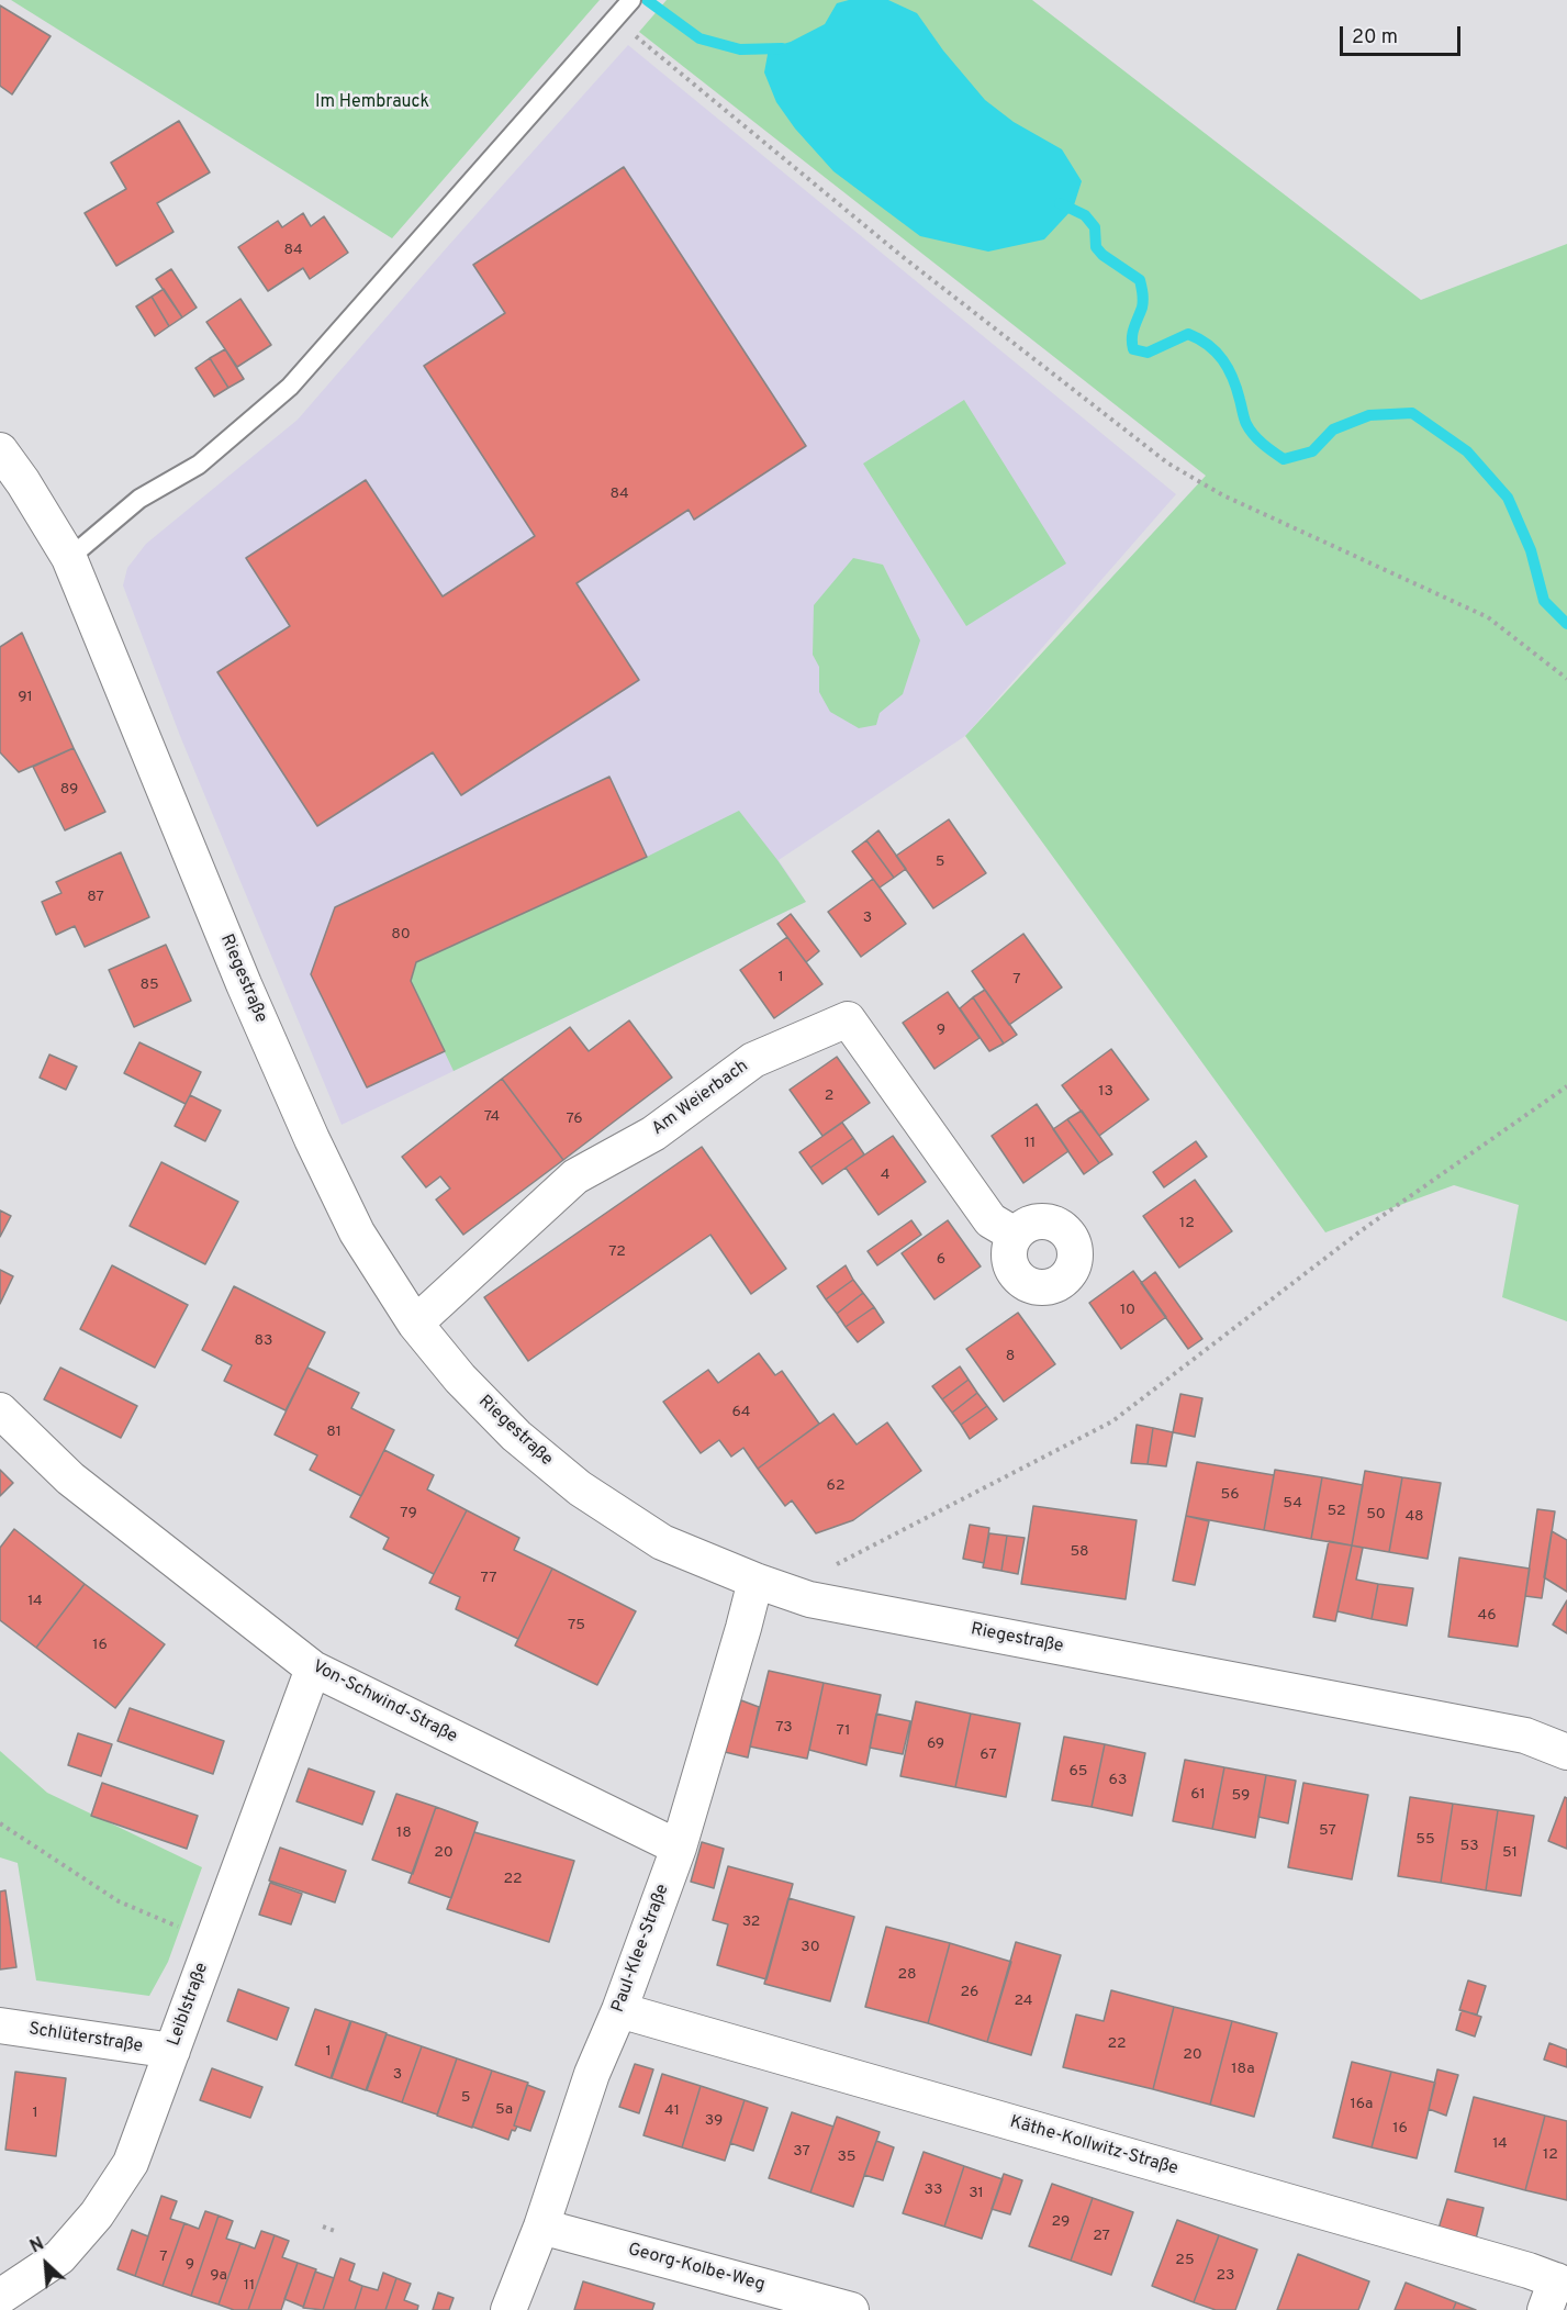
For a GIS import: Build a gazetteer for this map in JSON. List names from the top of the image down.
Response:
{
  "streets": {
    "street": [
      "Riegestraße",
      "Am Weierbach",
      "Von-Schwind-Straße",
      "Paul-Klee-Straße",
      "Leiblstraße",
      "Schlüterstraße",
      "Käthe-Kollwitz-Straße",
      "Georg-Kolbe-Weg"
    ]
  },
  "crossings": [
    ["Riegestraße", "Am Weierbach"],
    ["Riegestraße", "Paul-Klee-Straße"],
    ["Von-Schwind-Straße", "Paul-Klee-Straße"],
    ["Von-Schwind-Straße", "Leiblstraße"],
    ["Paul-Klee-Straße", "Käthe-Kollwitz-Straße"],
    ["Paul-Klee-Straße", "Georg-Kolbe-Weg"],
    ["Leiblstraße", "Schlüterstraße"]
  ],
  "parks": ["Im Hembrauck"],
  "house_numbers": [
    "84",
    "84",
    "91",
    "89",
    "5",
    "87",
    "3",
    "80",
    "1",
    "7",
    "85",
    "9",
    "13",
    "2",
    "74",
    "76",
    "11",
    "4",
    "12",
    "72",
    "6",
    "10",
    "83",
    "8",
    "64",
    "81",
    "62",
    "56",
    "54",
    "52",
    "79",
    "50",
    "48",
    "58",
    "77",
    "14",
    "46",
    "75",
    "16",
    "73",
    "71",
    "69",
    "67",
    "65",
    "63",
    "61",
    "59",
    "57",
    "18",
    "55",
    "53",
    "20",
    "51",
    "22",
    "32",
    "30",
    "28",
    "26",
    "24",
    "22",
    "1",
    "20",
    "18a",
    "3",
    "5",
    "16a",
    "5a",
    "41",
    "1",
    "39",
    "16",
    "14",
    "37",
    "12",
    "35",
    "33",
    "31",
    "29",
    "27",
    "7",
    "25",
    "9",
    "9a",
    "23",
    "11"
  ],
  "scale_bar": "20 m",
  "north": "top left"
}
